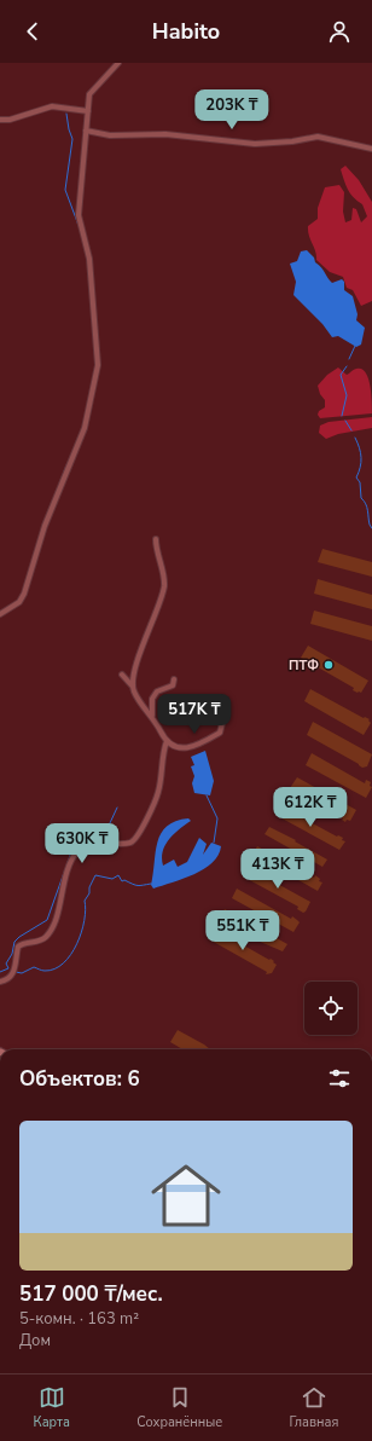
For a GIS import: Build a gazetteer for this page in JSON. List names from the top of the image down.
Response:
{
  "places": ["ПТФ"],
  "page": {
    "header": "Habito",
    "price": [
      "203K ₸",
      "517K ₸",
      "612K ₸",
      "630K ₸",
      "413K ₸",
      "551K ₸"
    ],
    "heading": "Объектов: 6",
    "list": [
      {
        "name": "517 000 ₸/мес.",
        "note": "5-комн. · 163 m² · Дом"
      }
    ],
    "tabs": ["Карта", "Сохранённые", "Главная"]
  }
}
